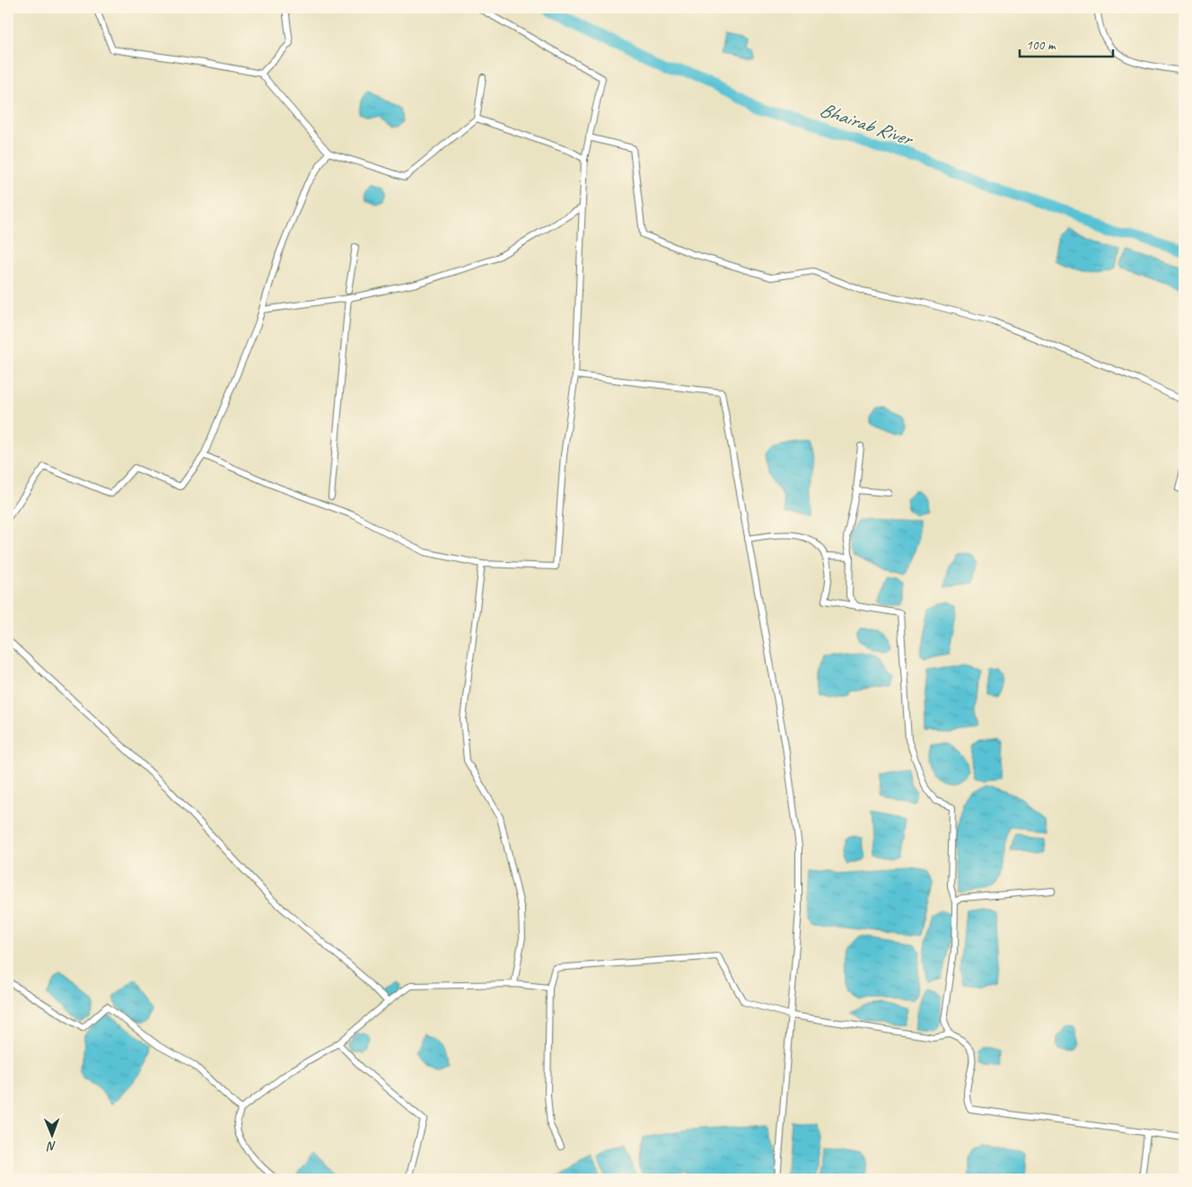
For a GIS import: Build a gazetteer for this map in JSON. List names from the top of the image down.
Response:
{
  "water": ["Bhairab River"],
  "scale_bar": "100 m",
  "north": "bottom"
}
